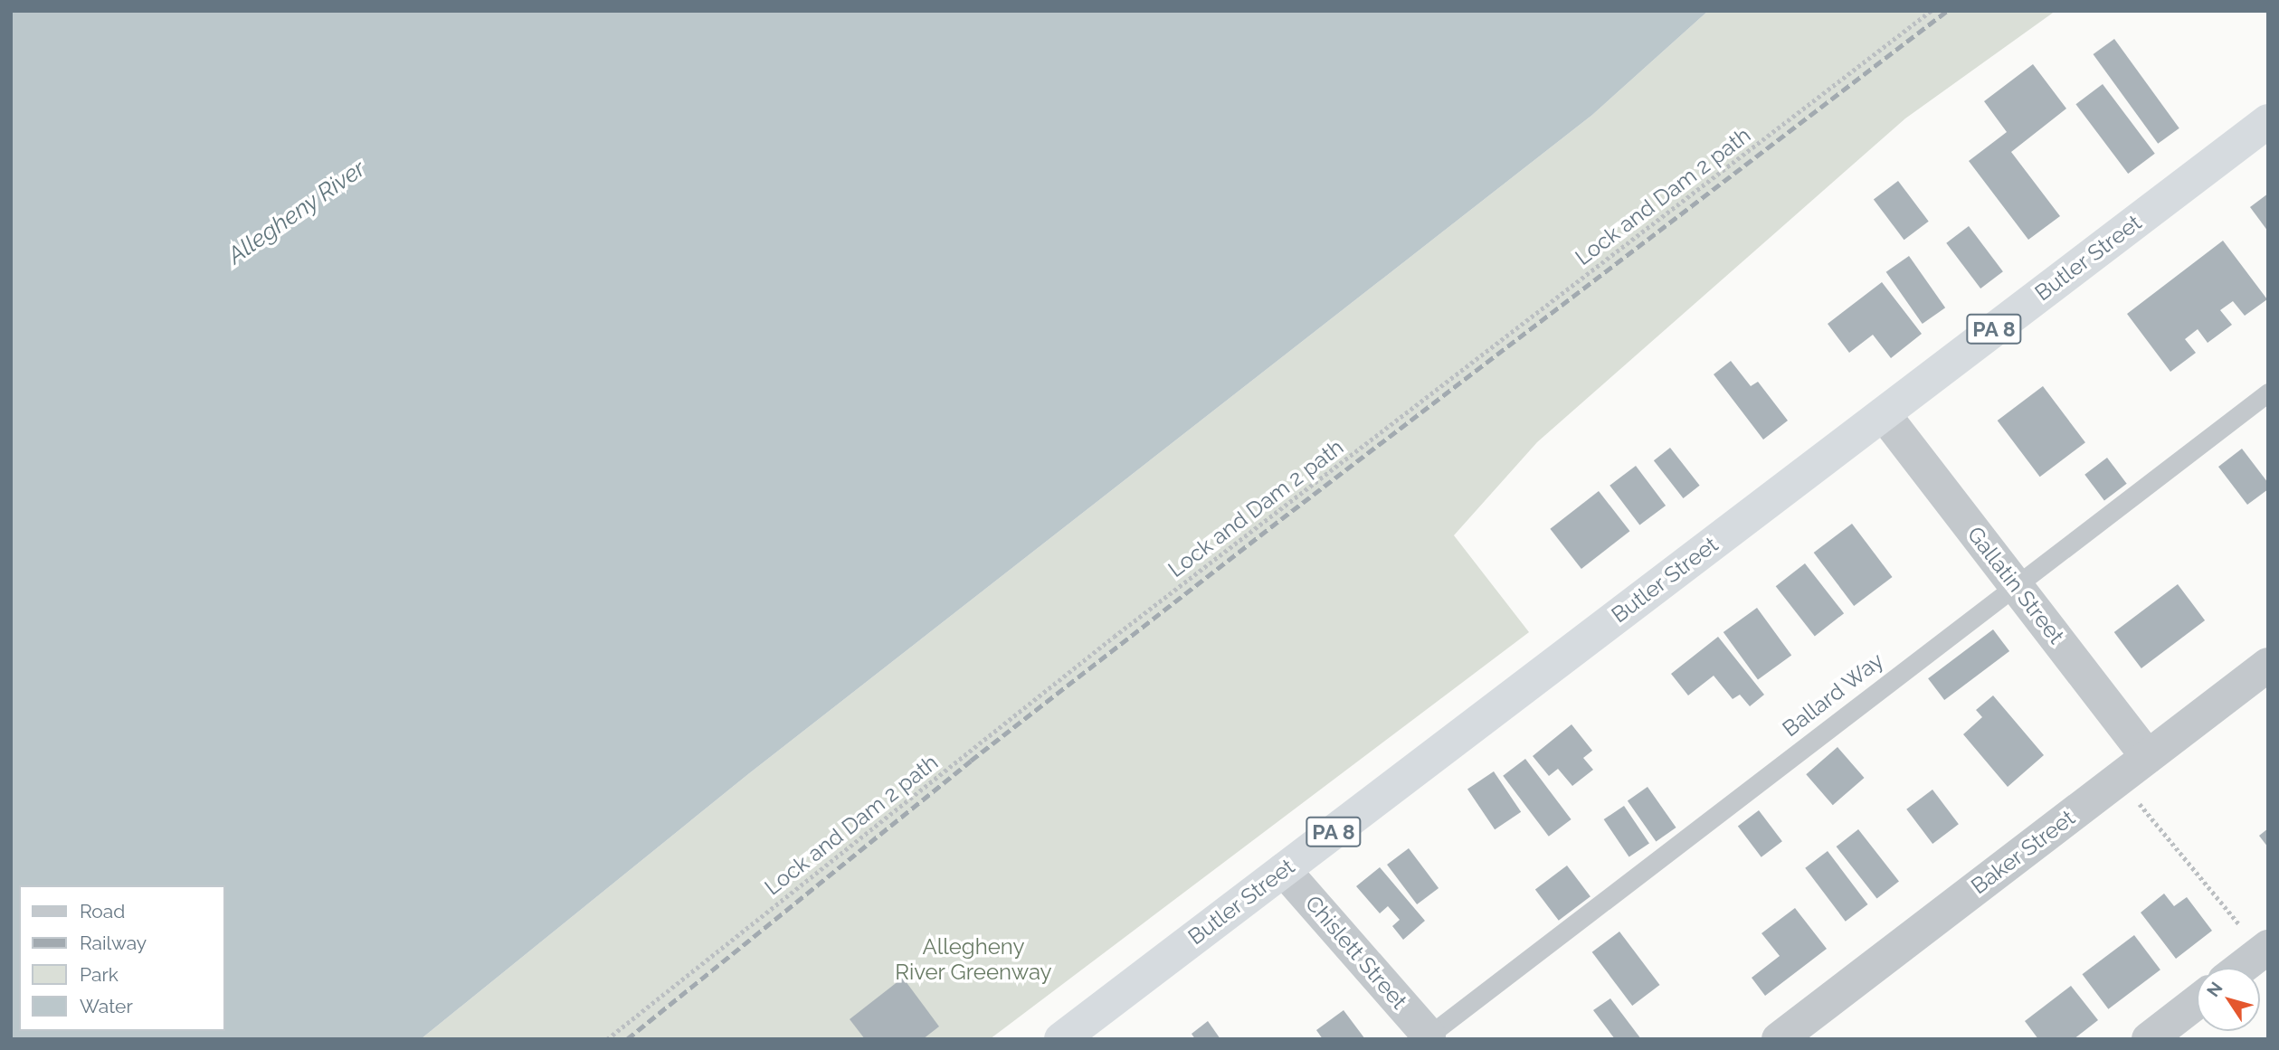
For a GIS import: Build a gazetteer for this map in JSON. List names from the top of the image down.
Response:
{
  "streets": {
    "highway": ["Butler Street", "PA 8"],
    "street": ["Gallatin Street", "Baker Street", "Chislett Street"],
    "lane": ["Ballard Way"],
    "path": ["Lock and Dam 2 path"]
  },
  "crossings": [
    ["Butler Street", "Gallatin Street"],
    ["Butler Street", "Chislett Street"],
    ["Gallatin Street", "Ballard Way"],
    ["Gallatin Street", "Baker Street"],
    ["Ballard Way", "Chislett Street"]
  ],
  "water": ["Allegheny River"],
  "parks": ["Allegheny River Greenway"],
  "legend": [
    "Road",
    "Railway",
    "Park",
    "Water"
  ],
  "north": "top left"
}
